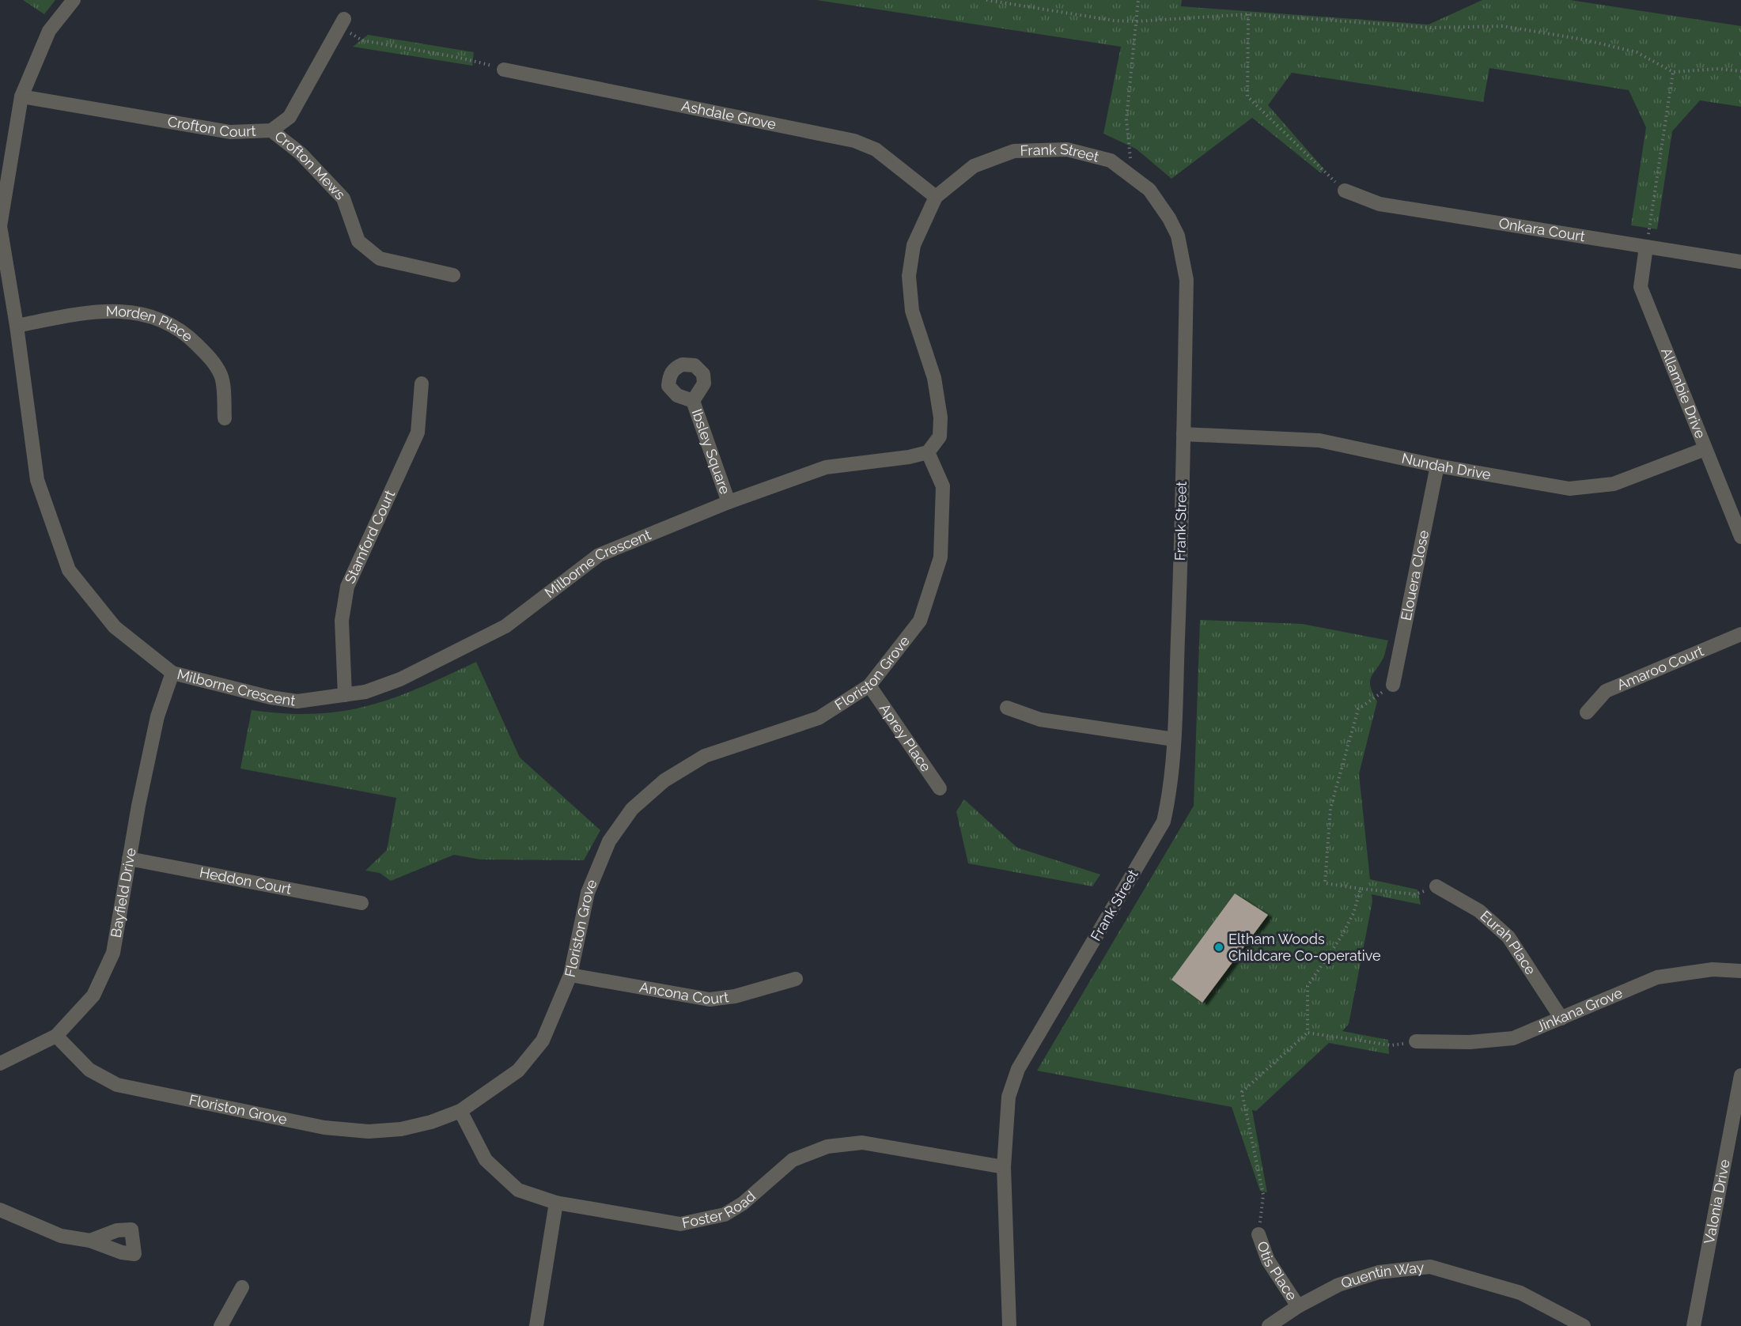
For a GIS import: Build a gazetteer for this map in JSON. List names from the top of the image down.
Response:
{
  "streets": {
    "street": [
      "Ashdale Grove",
      "Crofton Court",
      "Frank Street",
      "Crofton Mews",
      "Onkara Court",
      "Morden Place",
      "Allambie Drive",
      "Ibsley Square",
      "Nundah Drive",
      "Stamford Court",
      "Milborne Crescent",
      "Elouera Close",
      "Amaroo Court",
      "Floriston Grove",
      "Aprey Place",
      "Heddon Court",
      "Bayfield Drive",
      "Eurah Place",
      "Ancona Court",
      "Jinkana Grove",
      "Valonia Drive",
      "Foster Road",
      "Otis Place",
      "Quentin Way"
    ]
  },
  "crossings": [
    ["Ashdale Grove", "Frank Street"],
    ["Crofton Court", "Crofton Mews"],
    ["Crofton Court", "Milborne Crescent"],
    ["Frank Street", "Nundah Drive"],
    ["Frank Street", "Milborne Crescent"],
    ["Frank Street", "Floriston Grove"],
    ["Frank Street", "Foster Road"],
    ["Onkara Court", "Allambie Drive"],
    ["Morden Place", "Milborne Crescent"],
    ["Allambie Drive", "Nundah Drive"],
    ["Ibsley Square", "Milborne Crescent"],
    ["Nundah Drive", "Elouera Close"],
    ["Stamford Court", "Milborne Crescent"],
    ["Milborne Crescent", "Floriston Grove"],
    ["Milborne Crescent", "Bayfield Drive"],
    ["Floriston Grove", "Aprey Place"],
    ["Floriston Grove", "Bayfield Drive"],
    ["Floriston Grove", "Ancona Court"],
    ["Floriston Grove", "Foster Road"],
    ["Heddon Court", "Bayfield Drive"],
    ["Eurah Place", "Jinkana Grove"],
    ["Otis Place", "Quentin Way"]
  ],
  "places": ["Eltham Woods Childcare Co-operative"]
}
